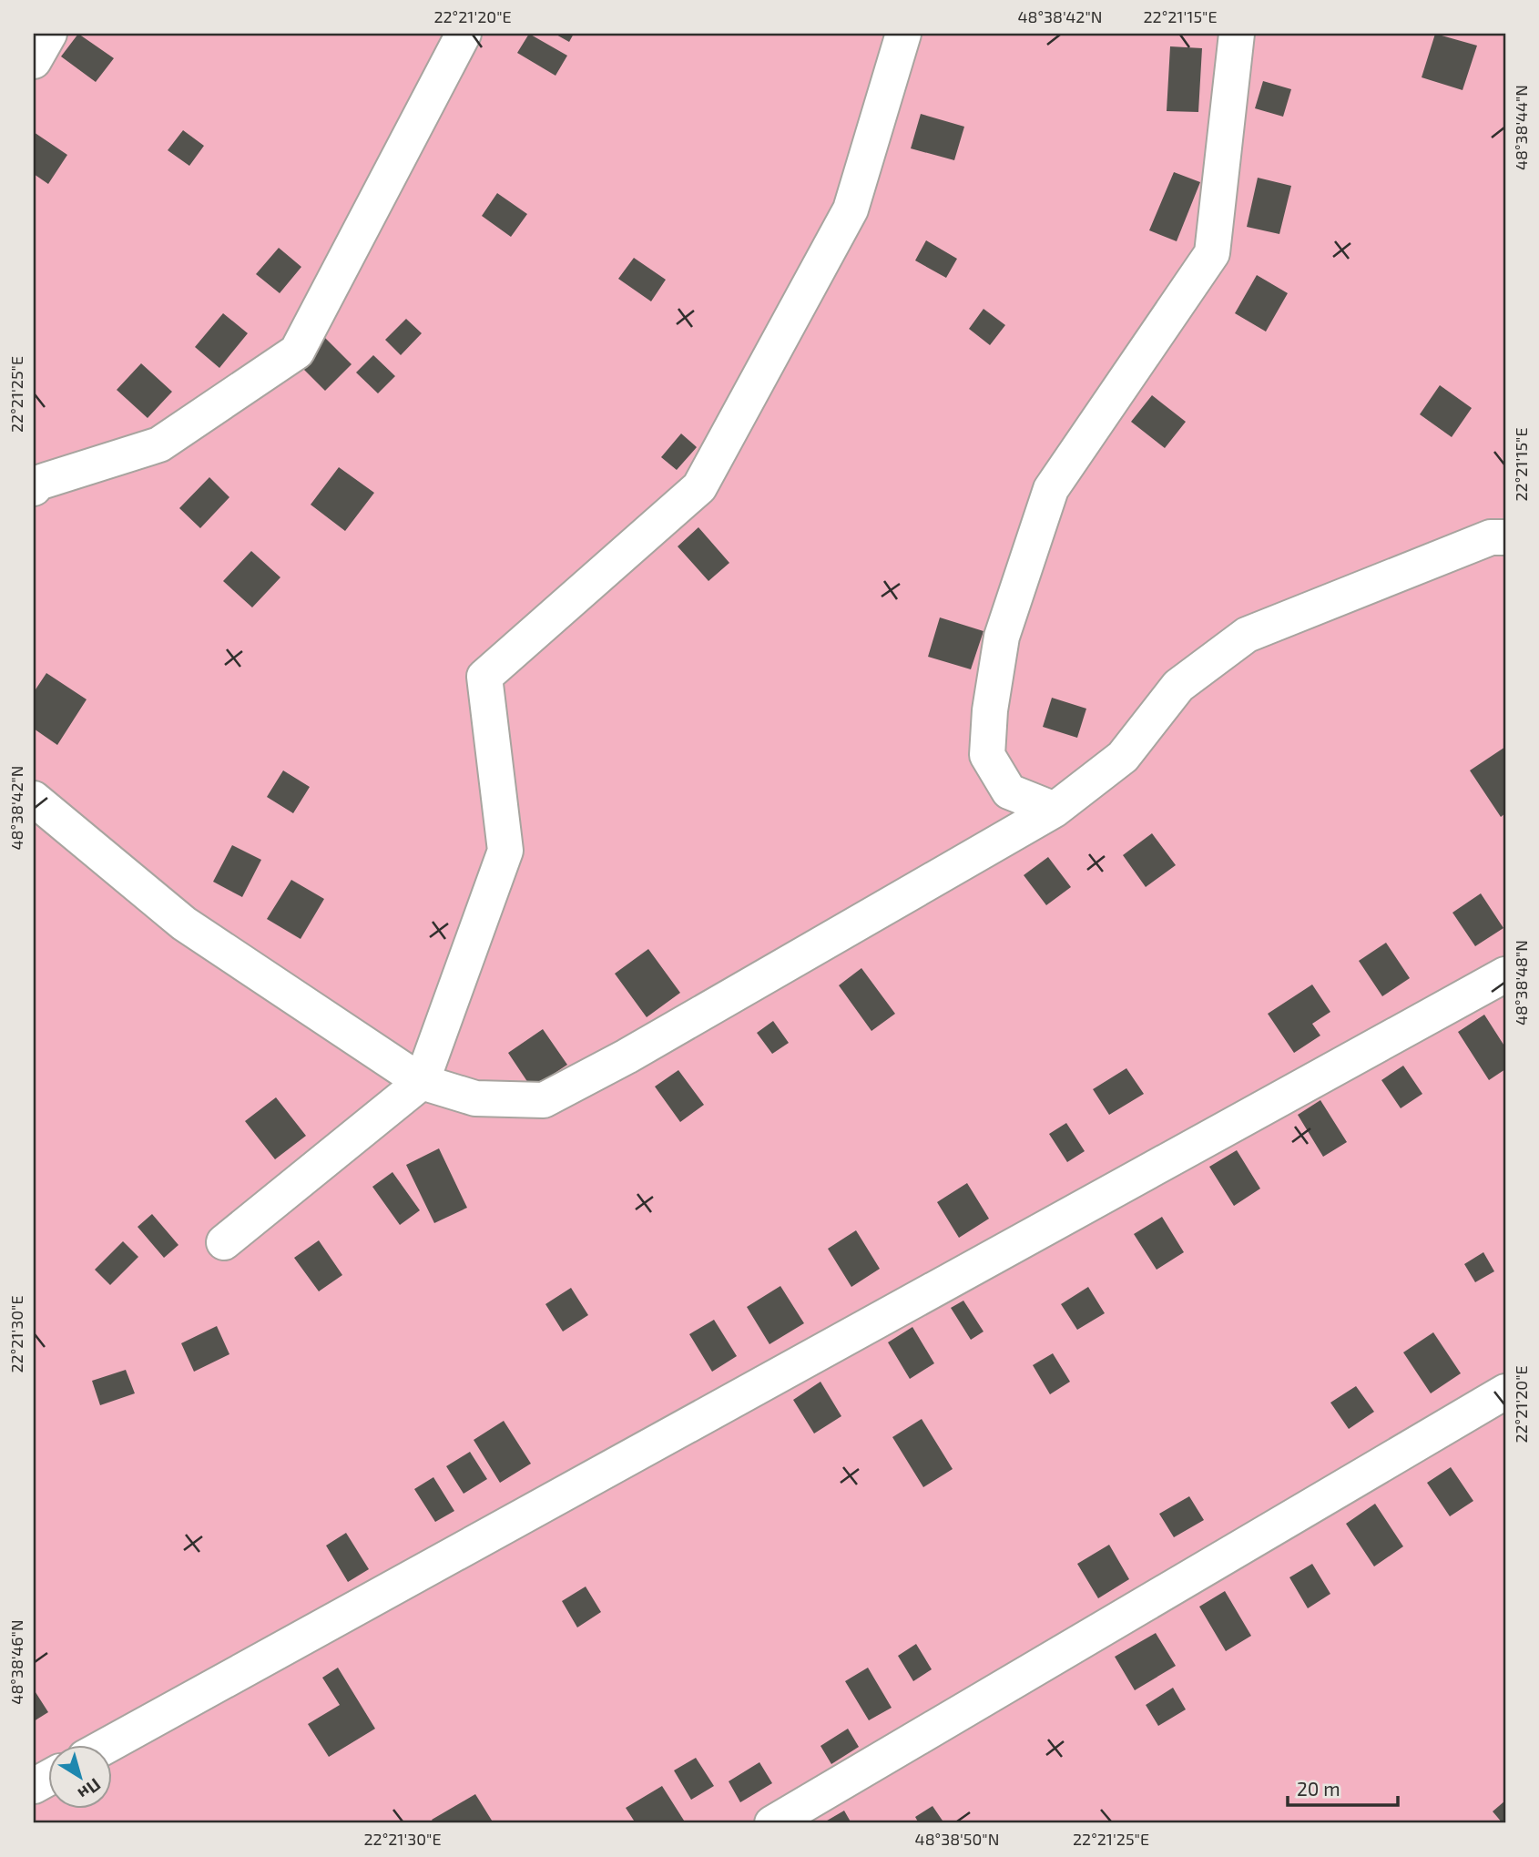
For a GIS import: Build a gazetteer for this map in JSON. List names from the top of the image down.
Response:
{
  "scale_bar": "20 m",
  "north": "bottom right",
  "coordinates": [
    "22°21'20\"E",
    "48°38'42\"N",
    "22°21'15\"E",
    "48°38'44\"N",
    "22°21'25\"E",
    "48°38'48\"N",
    "22°21'30\"E",
    "48°38'46\"N",
    "48°38'50\"N"
  ]
}
